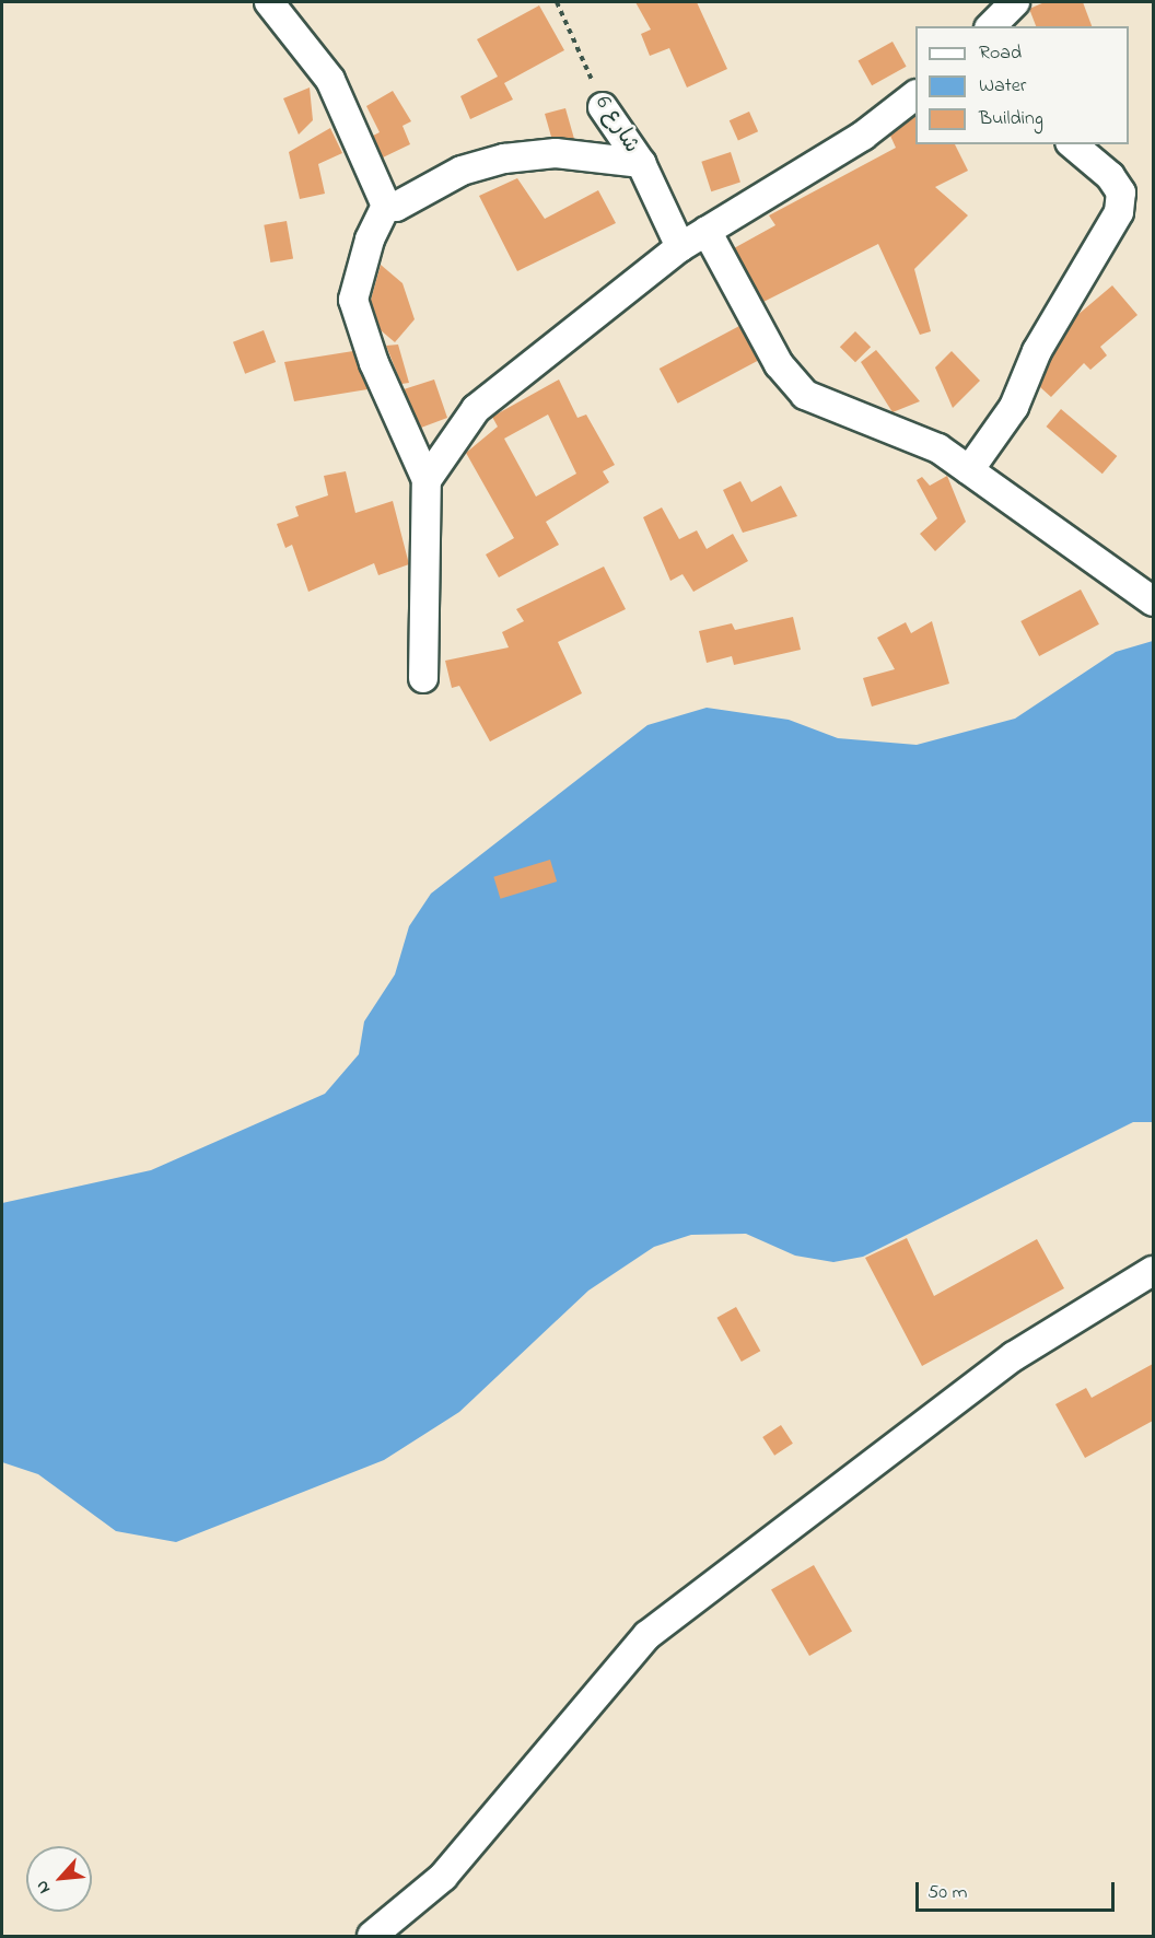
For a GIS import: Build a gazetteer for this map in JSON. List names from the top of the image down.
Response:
{
  "streets": {
    "street": ["شارع 6"]
  },
  "legend": ["Road", "Water", "Building"],
  "scale_bar": "50 m",
  "north": "bottom left"
}
